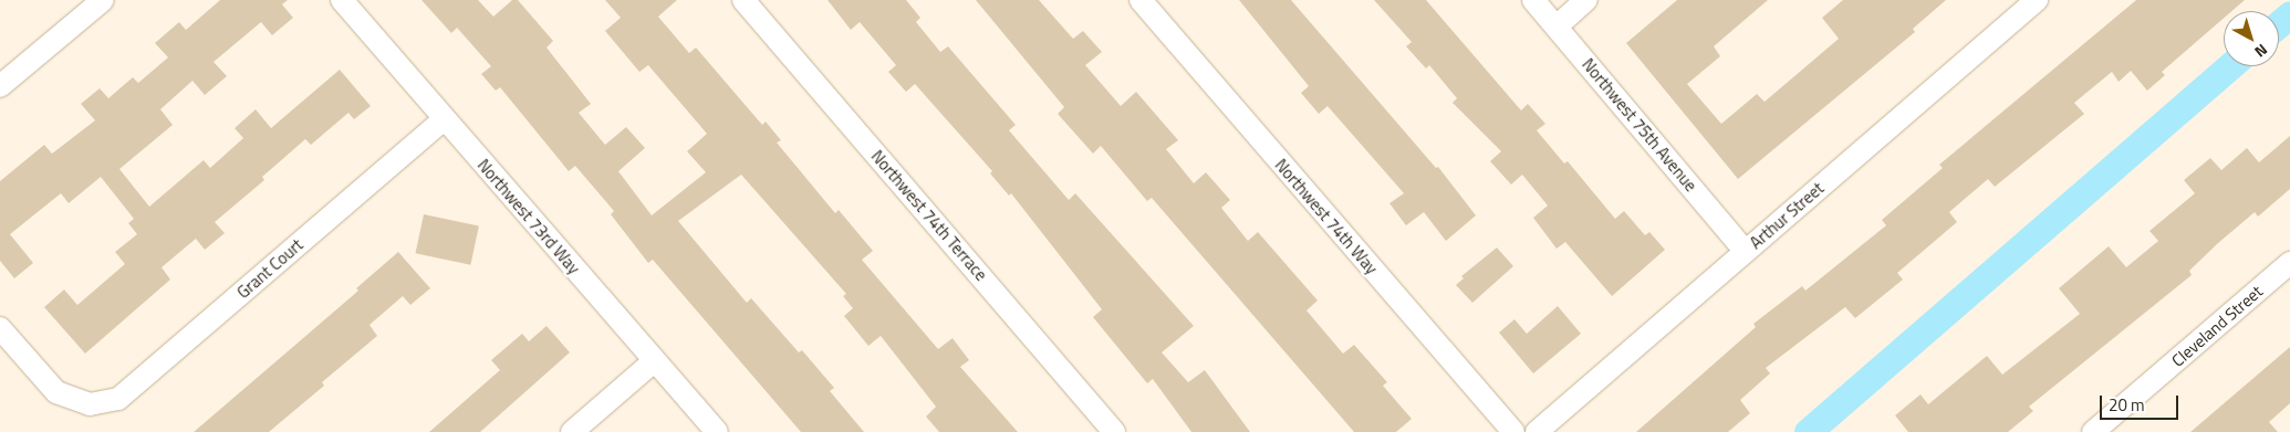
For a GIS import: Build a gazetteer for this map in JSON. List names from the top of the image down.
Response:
{
  "streets": {
    "street": [
      "Northwest 75th Avenue",
      "Northwest 74th Terrace",
      "Arthur Street",
      "Northwest 73rd Way",
      "Northwest 74th Way",
      "Grant Court",
      "Cleveland Street"
    ]
  },
  "crossings": [
    ["Northwest 75th Avenue", "Arthur Street"],
    ["Northwest 73rd Way", "Grant Court"]
  ],
  "scale_bar": "20 m",
  "north": "bottom right"
}
